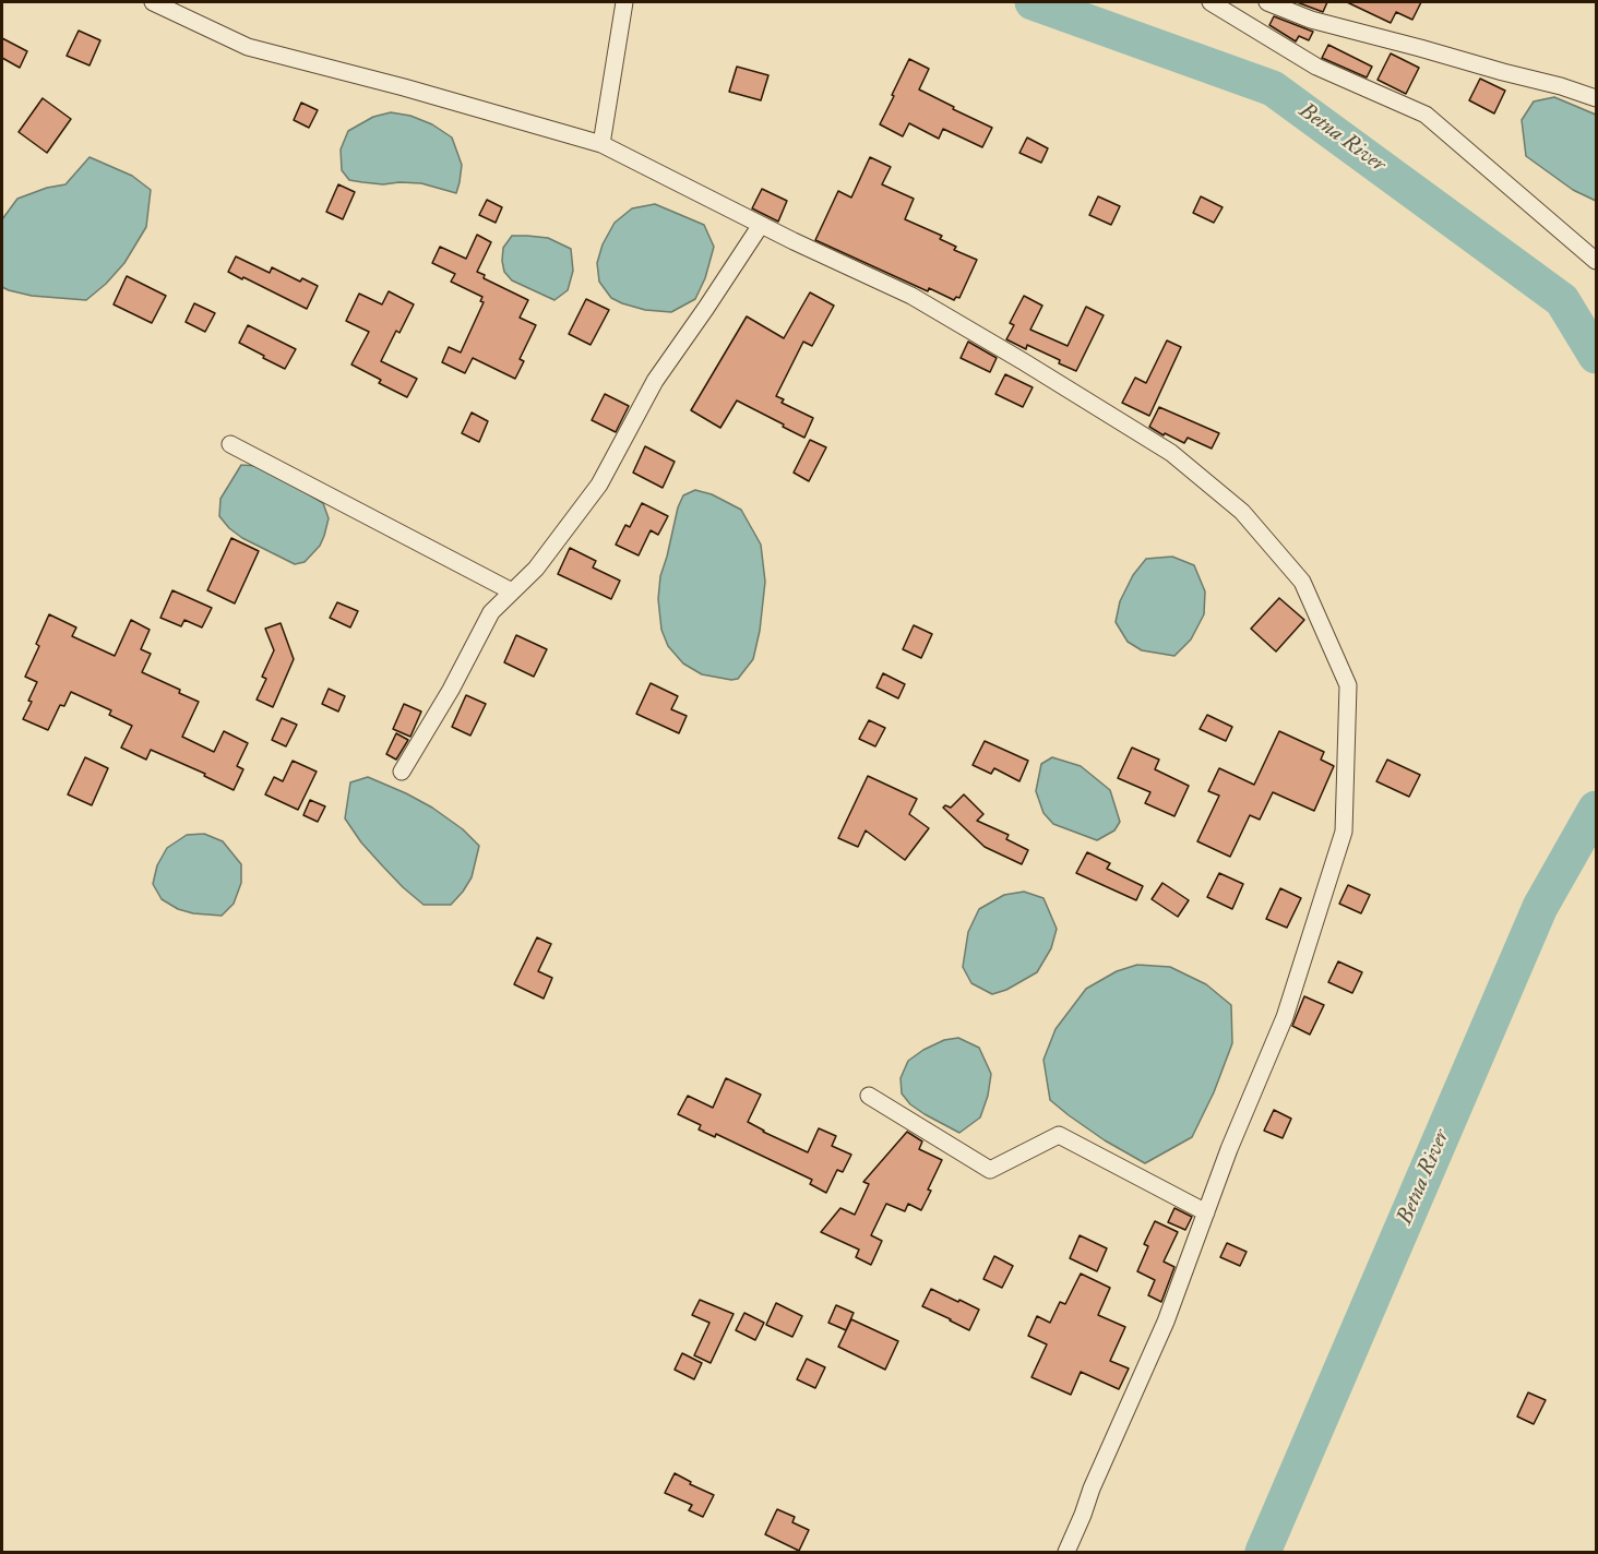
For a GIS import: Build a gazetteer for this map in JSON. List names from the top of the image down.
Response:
{
  "water": ["Betna River"]
}
